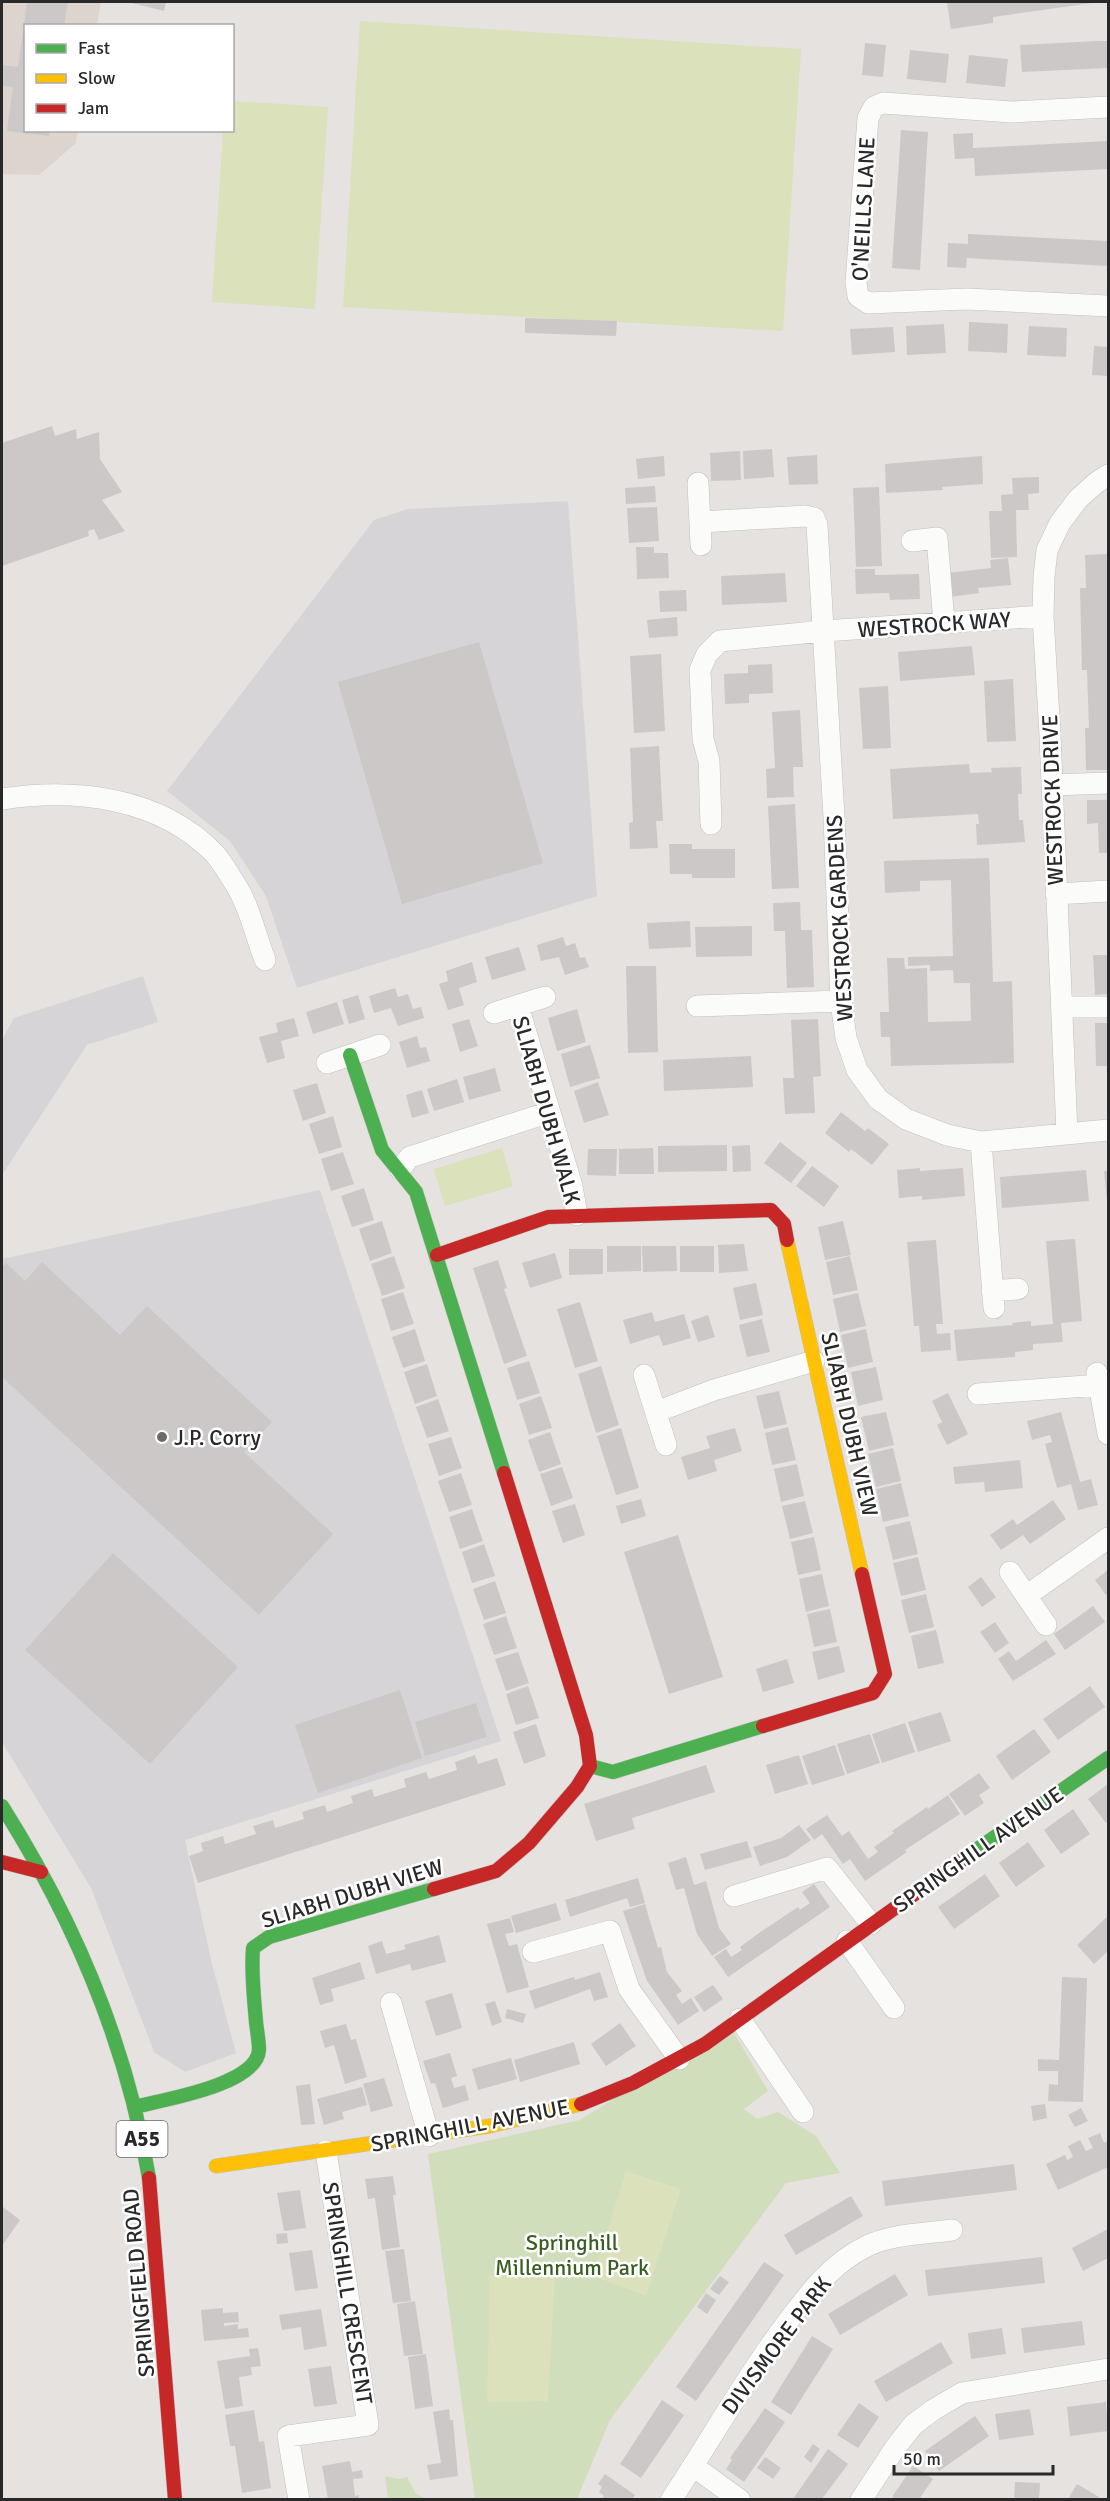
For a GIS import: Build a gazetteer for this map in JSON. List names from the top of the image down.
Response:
{
  "streets": {
    "main road": [
      "SLIABH DUBH VIEW",
      "SPRINGHILL AVENUE",
      "A55",
      "SPRINGFIELD ROAD"
    ],
    "street": [
      "O'NEILLS LANE",
      "WESTROCK WAY",
      "WESTROCK DRIVE",
      "WESTROCK GARDENS",
      "SLIABH DUBH WALK",
      "SPRINGHILL CRESCENT",
      "DIVISMORE PARK"
    ]
  },
  "crossings": [
    ["WESTROCK WAY", "WESTROCK DRIVE"],
    ["WESTROCK WAY", "WESTROCK GARDENS"],
    ["WESTROCK DRIVE", "WESTROCK GARDENS"],
    ["SLIABH DUBH WALK", "SLIABH DUBH VIEW"],
    ["SLIABH DUBH VIEW", "SPRINGFIELD ROAD"],
    ["SPRINGHILL AVENUE", "SPRINGHILL CRESCENT"]
  ],
  "parks": ["Springhill Millennium Park"],
  "places": ["J.P. Corry"],
  "legend": ["Fast", "Slow", "Jam"],
  "scale_bar": "50 m"
}
